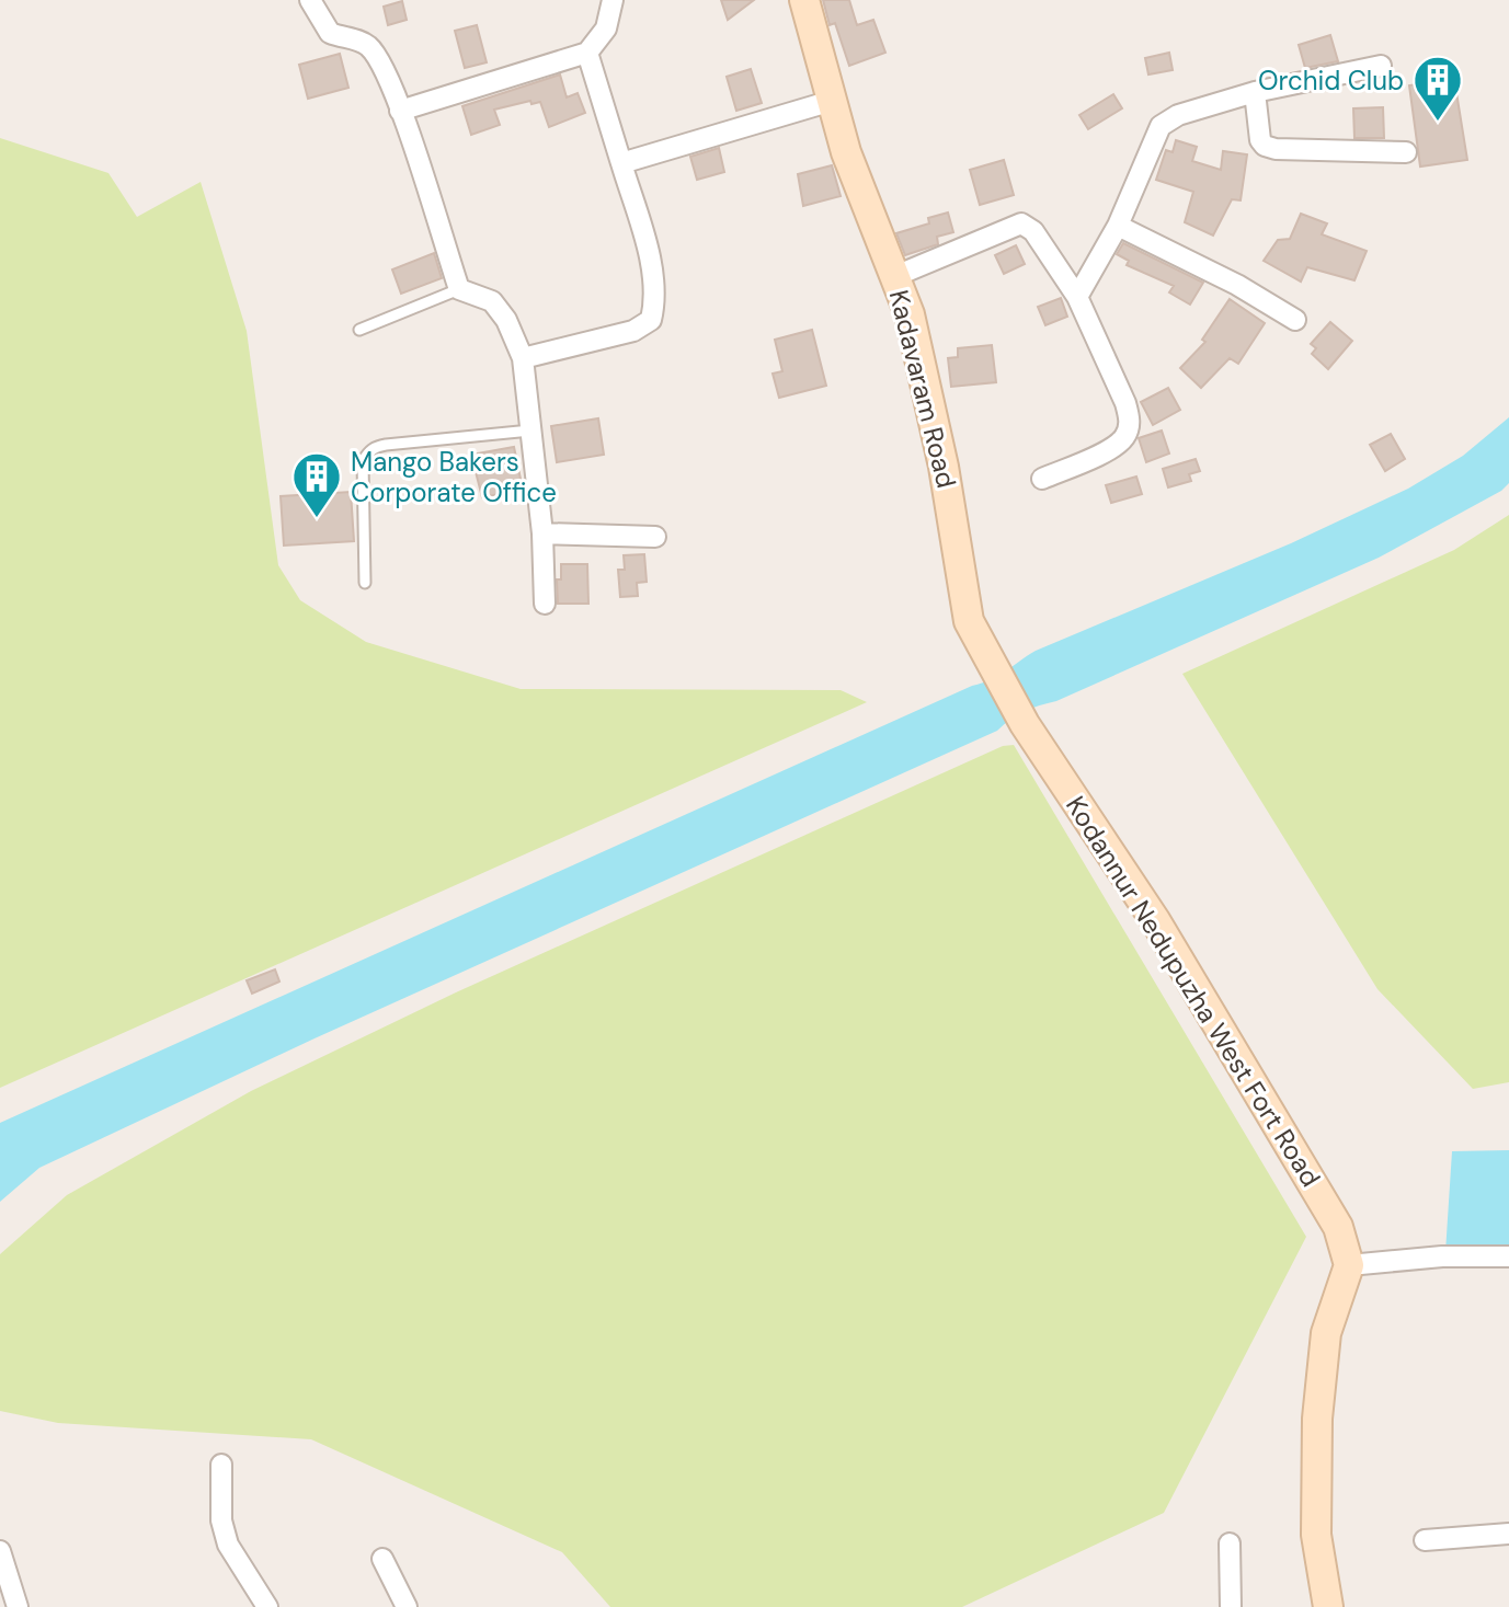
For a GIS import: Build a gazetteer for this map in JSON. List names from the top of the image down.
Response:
{
  "streets": {
    "main road": ["Kadavaram Road", "Kodannur Nedupuzha West Fort Road"]
  },
  "crossings": [
    ["Kadavaram Road", "Kodannur Nedupuzha West Fort Road"]
  ],
  "places": {
    "building": ["Orchid Club", "Mango Bakers Corporate Office"]
  }
}
